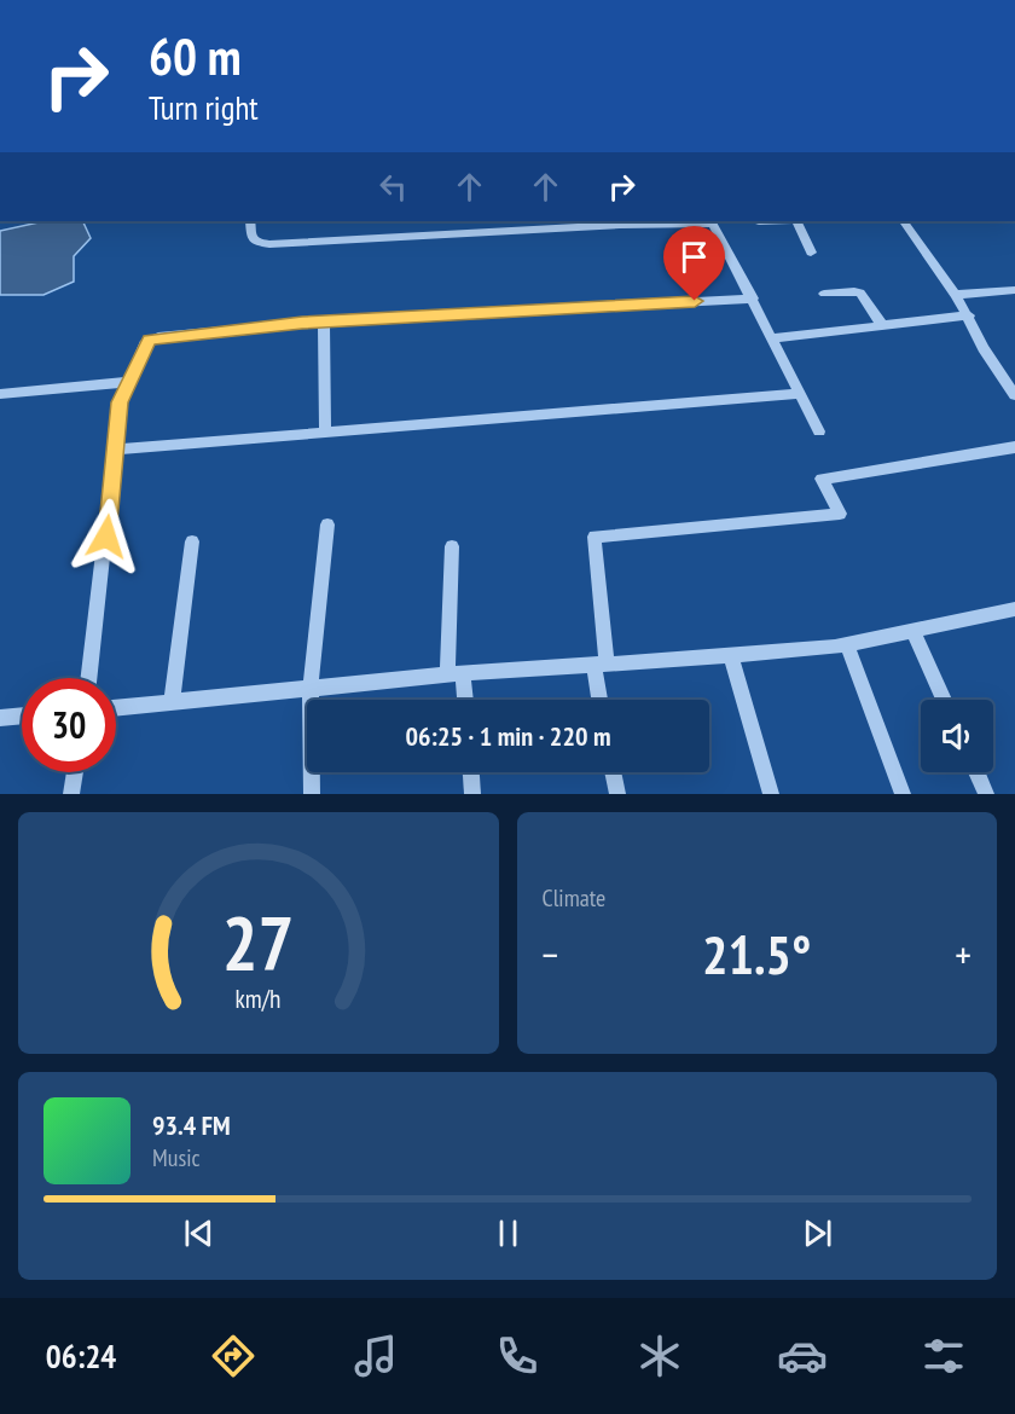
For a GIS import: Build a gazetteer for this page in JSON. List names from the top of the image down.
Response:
{
  "page": {
    "turn": ["60 m", "Turn right"],
    "limit": "30",
    "trip": "06:25 · 1 min · 220 m",
    "tile": "Climate",
    "heat": ["−", "21.5°", "+"],
    "song": ["93.4 FM", "Music"],
    "tabs": "06:24",
    "gauge": ["27", "km/h"]
  }
}
